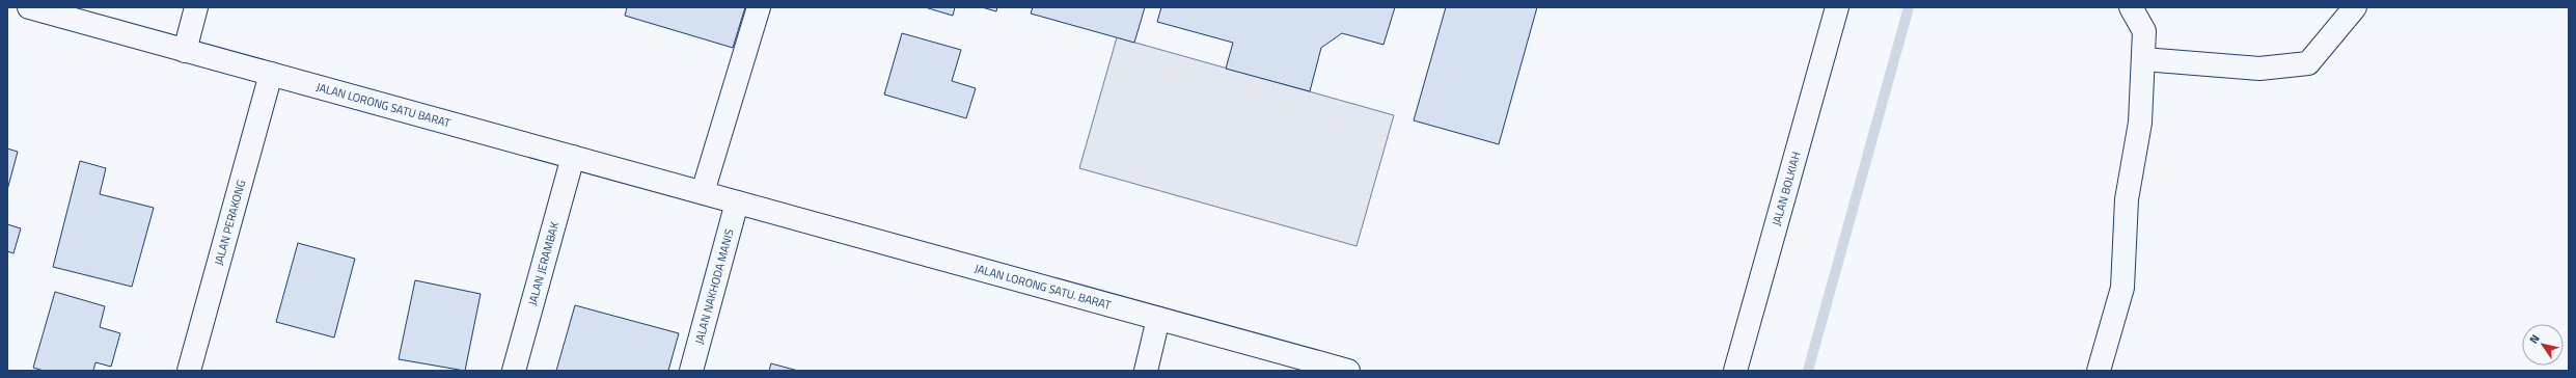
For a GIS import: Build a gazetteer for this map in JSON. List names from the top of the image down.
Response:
{
  "streets": {
    "street": [
      "JALAN LORONG SATU BARAT",
      "JALAN BOLKIAH",
      "JALAN PERAKONG",
      "JALAN JERAMBAK",
      "JALAN NAKHODA MANIS",
      "JALAN LORONG SATU. BARAT"
    ]
  },
  "crossings": [
    ["JALAN LORONG SATU BARAT", "JALAN PERAKONG"],
    ["JALAN LORONG SATU BARAT", "JALAN JERAMBAK"],
    ["JALAN LORONG SATU BARAT", "JALAN NAKHODA MANIS"],
    ["JALAN LORONG SATU BARAT", "JALAN LORONG SATU. BARAT"],
    ["JALAN NAKHODA MANIS", "JALAN LORONG SATU. BARAT"]
  ],
  "north": "top left"
}
